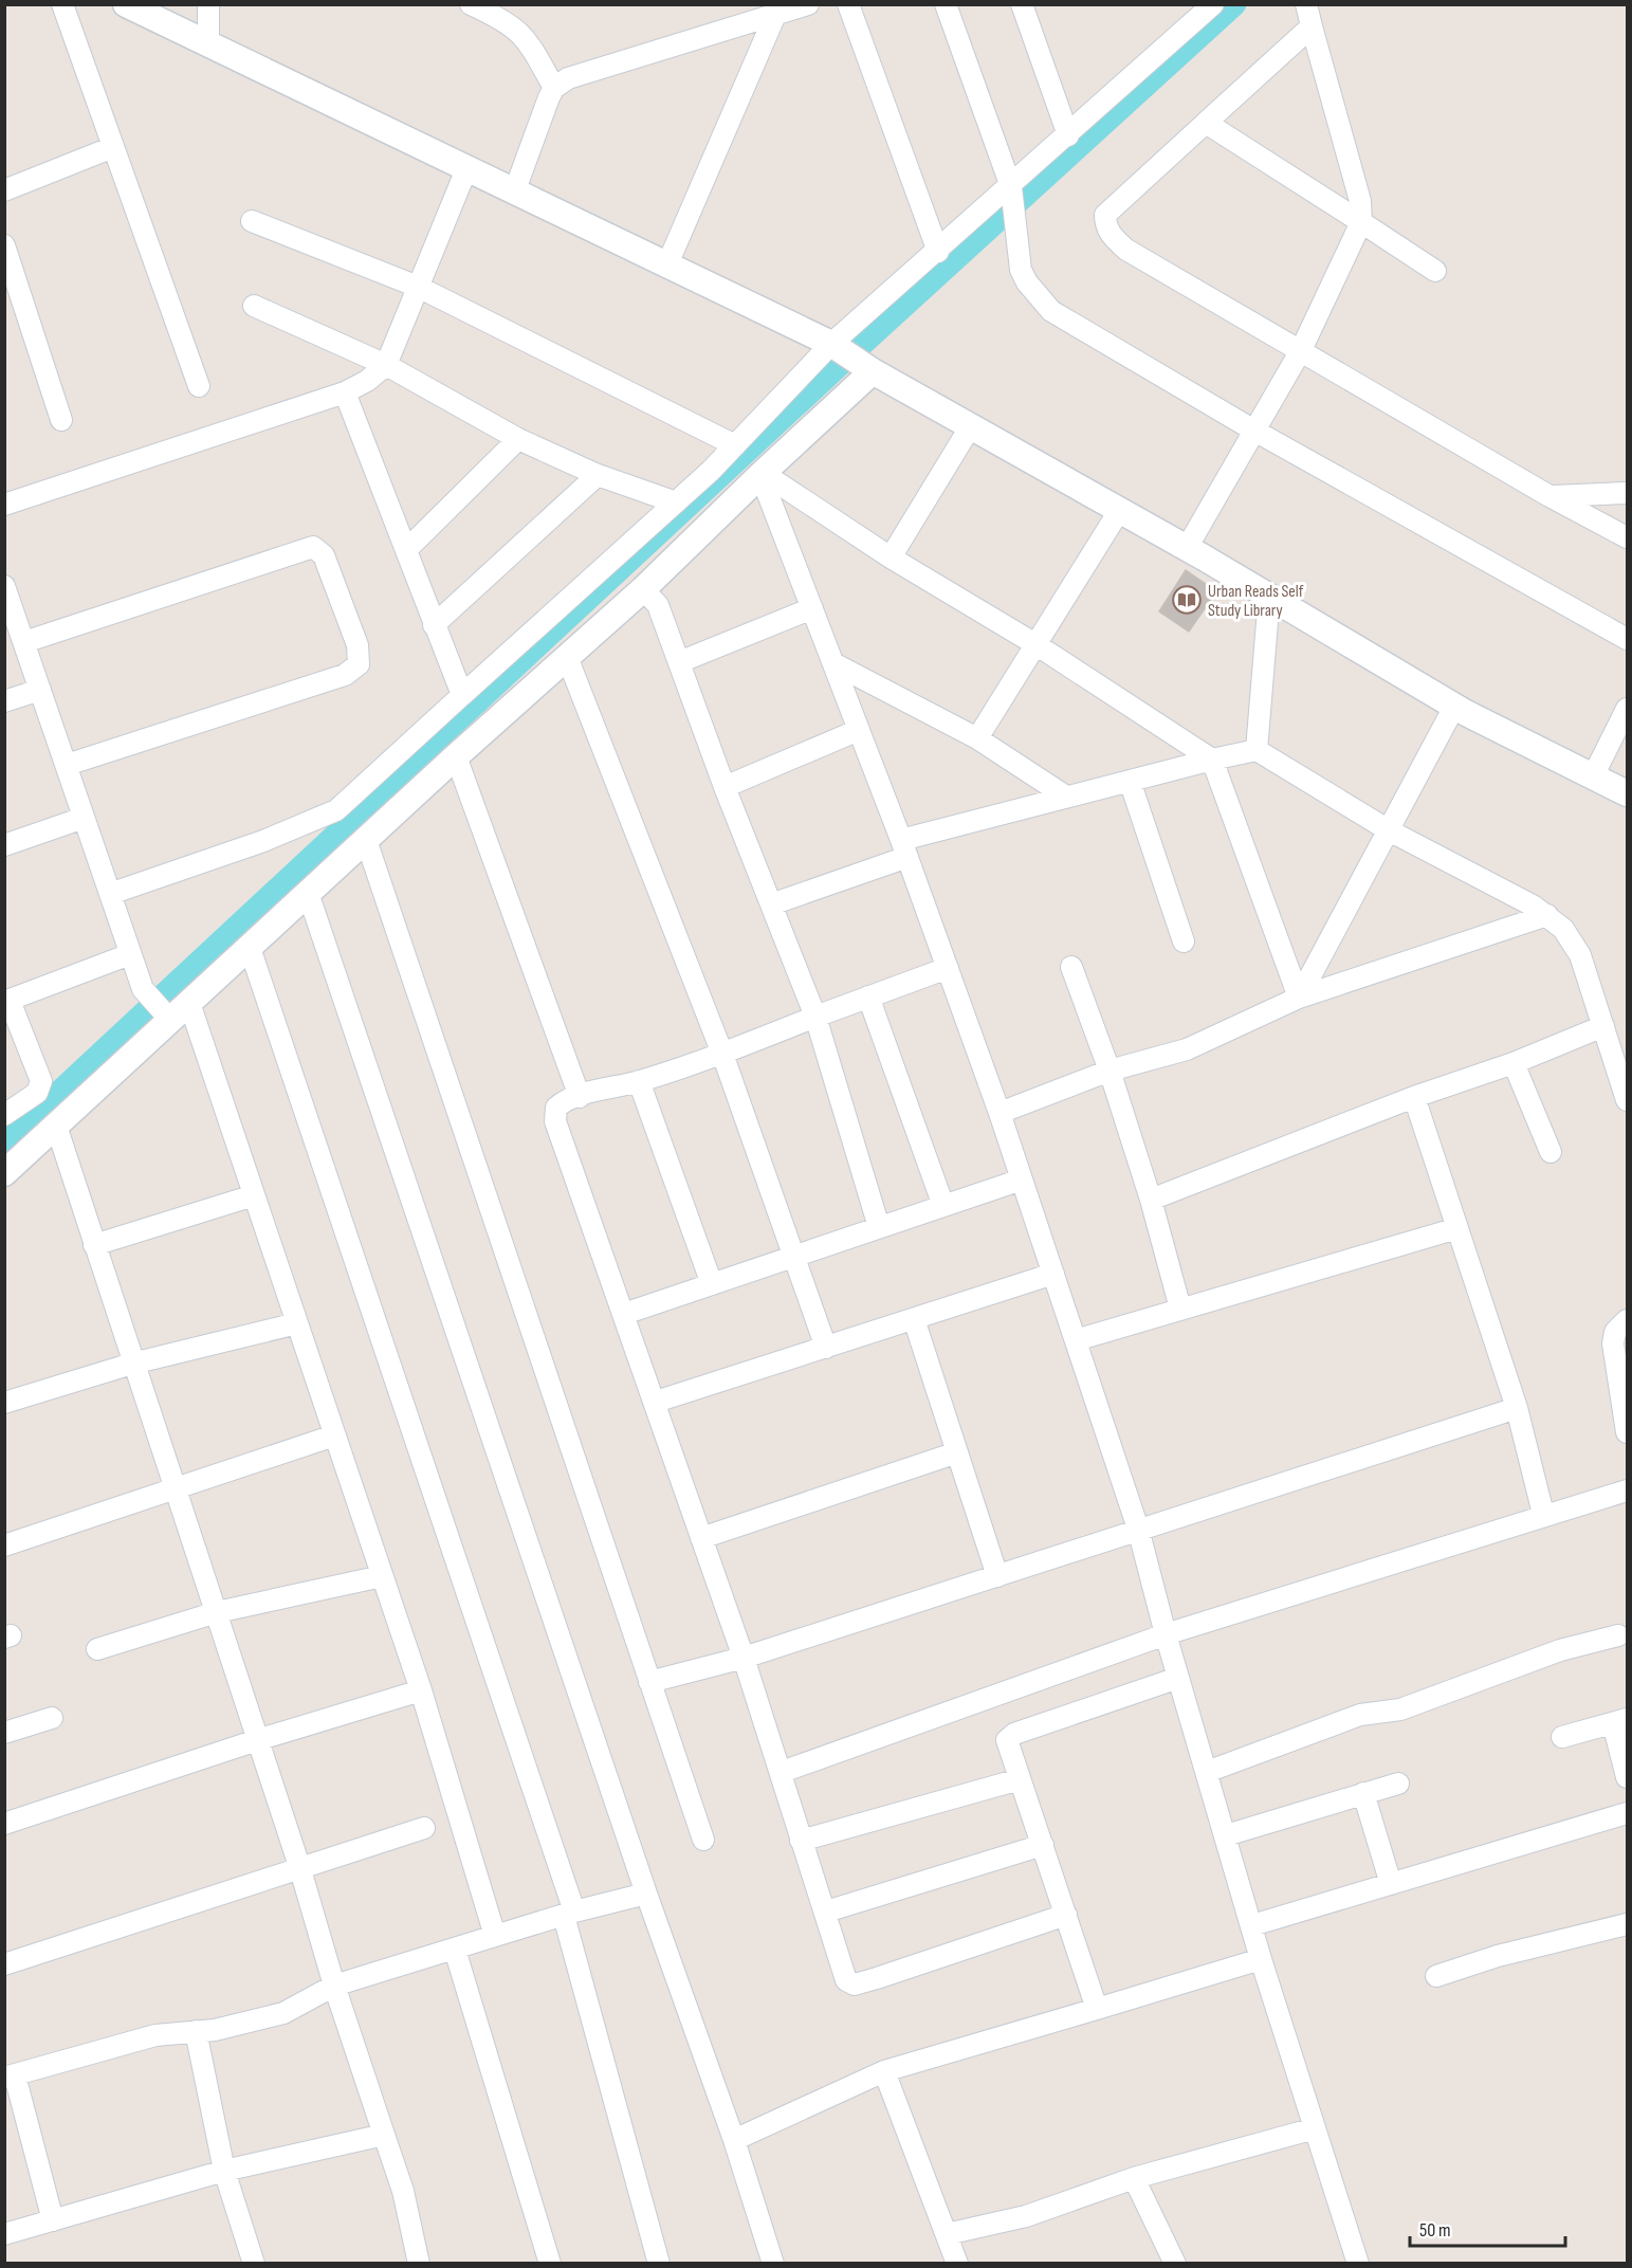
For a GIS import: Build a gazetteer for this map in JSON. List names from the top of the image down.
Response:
{
  "places": {
    "library": ["Urban Reads Self Study Library"]
  },
  "scale_bar": "50 m"
}
